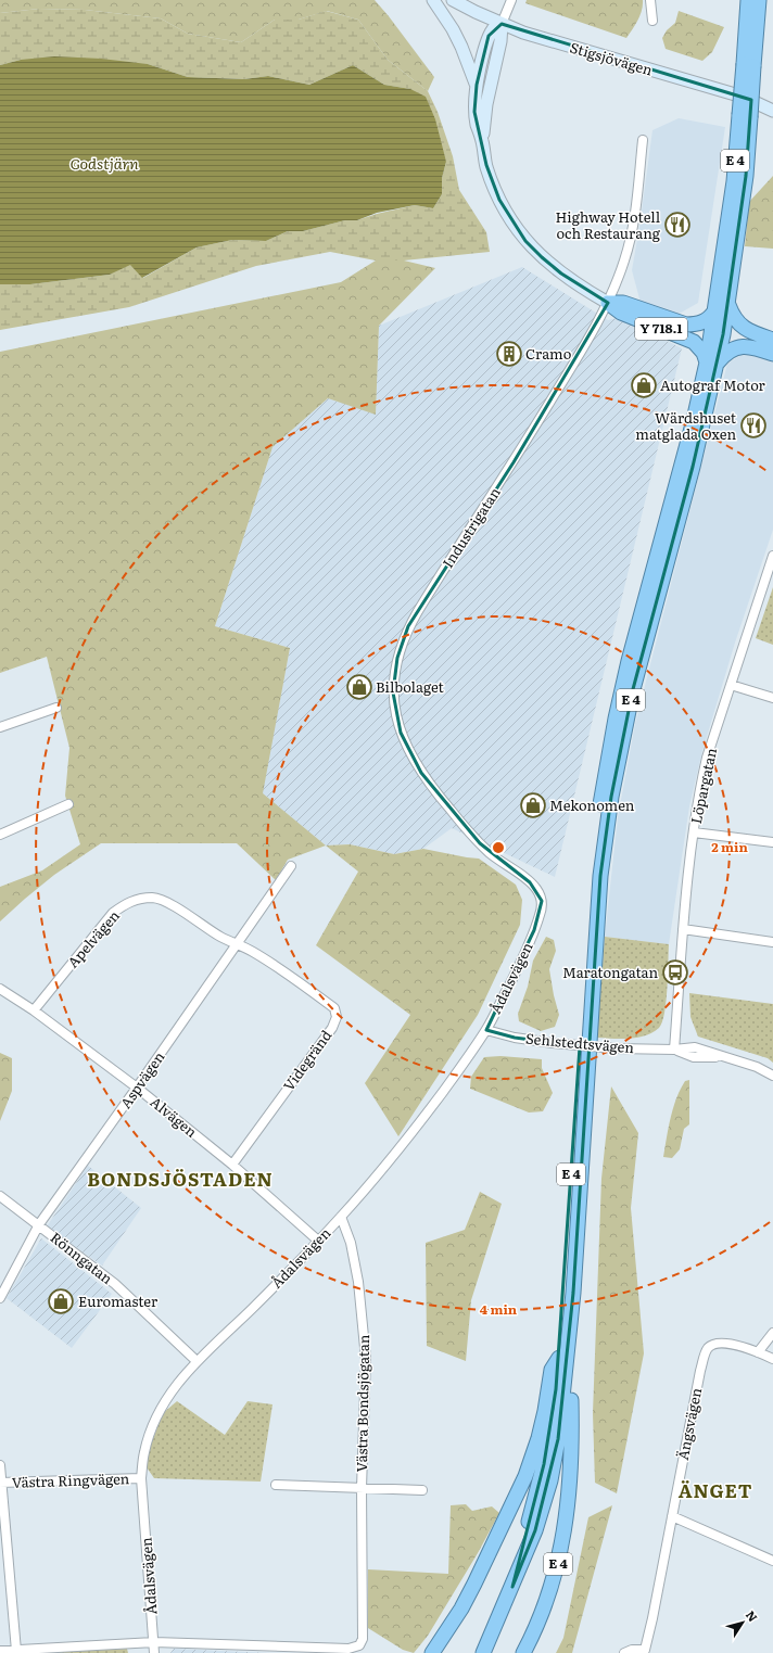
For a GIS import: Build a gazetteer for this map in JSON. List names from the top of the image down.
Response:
{
  "streets": {
    "highway": ["E 4", "Y 718.1"],
    "main road": ["Stigsjövägen"],
    "street": [
      "Industrigatan",
      "Löpargatan",
      "Apelvägen",
      "Ådalsvägen",
      "Sehlstedtsvägen",
      "Videgränd",
      "Aspvägen",
      "Alvägen",
      "Rönngatan",
      "Västra Bondsjögatan",
      "Ängsvägen",
      "Västra Ringvägen"
    ]
  },
  "crossings": [
    ["Stigsjövägen", "Y 718.1"],
    ["E 4", "Y 718.1"],
    ["Y 718.1", "Industrigatan"],
    ["Industrigatan", "Ådalsvägen"],
    ["Löpargatan", "Sehlstedtsvägen"],
    ["Apelvägen", "Videgränd"],
    ["Apelvägen", "Aspvägen"],
    ["Apelvägen", "Alvägen"],
    ["Ådalsvägen", "Sehlstedtsvägen"],
    ["Ådalsvägen", "Alvägen"],
    ["Ådalsvägen", "Rönngatan"],
    ["Ådalsvägen", "Västra Bondsjögatan"],
    ["Ådalsvägen", "Västra Ringvägen"],
    ["Videgränd", "Aspvägen"],
    ["Videgränd", "Alvägen"],
    ["Aspvägen", "Alvägen"],
    ["Aspvägen", "Rönngatan"]
  ],
  "districts": ["BONDSJÖSTADEN", "ÄNGET"],
  "water": ["Godstjärn"],
  "places": {
    "restaurant": ["Highway Hotell och Restaurang", "Wärdshuset matglada Oxen"],
    "building": ["Cramo"],
    "shop": [
      "Autograf Motor",
      "Bilbolaget",
      "Mekonomen",
      "Euromaster"
    ],
    "bus stop": ["Maratongatan"]
  },
  "north": "top right",
  "rings": ["2 min", "4 min"]
}
